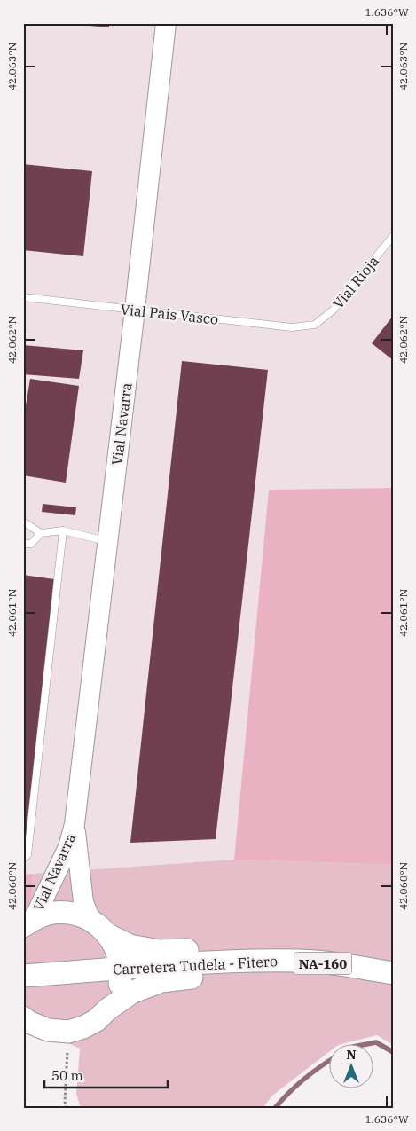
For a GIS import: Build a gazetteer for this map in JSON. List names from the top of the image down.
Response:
{
  "streets": {
    "main road": ["NA-160", "Carretera Tudela - Fitero"],
    "street": ["Vial Navarra"],
    "lane": ["Vial Rioja", "Vial Pais Vasco"]
  },
  "crossings": [
    ["Vial Rioja", "Vial Pais Vasco"],
    ["Vial Pais Vasco", "Vial Navarra"]
  ],
  "scale_bar": "50 m",
  "north": "top",
  "coordinates": [
    "1.636°W",
    "42.063°N",
    "42.062°N",
    "42.061°N",
    "42.060°N"
  ]
}
